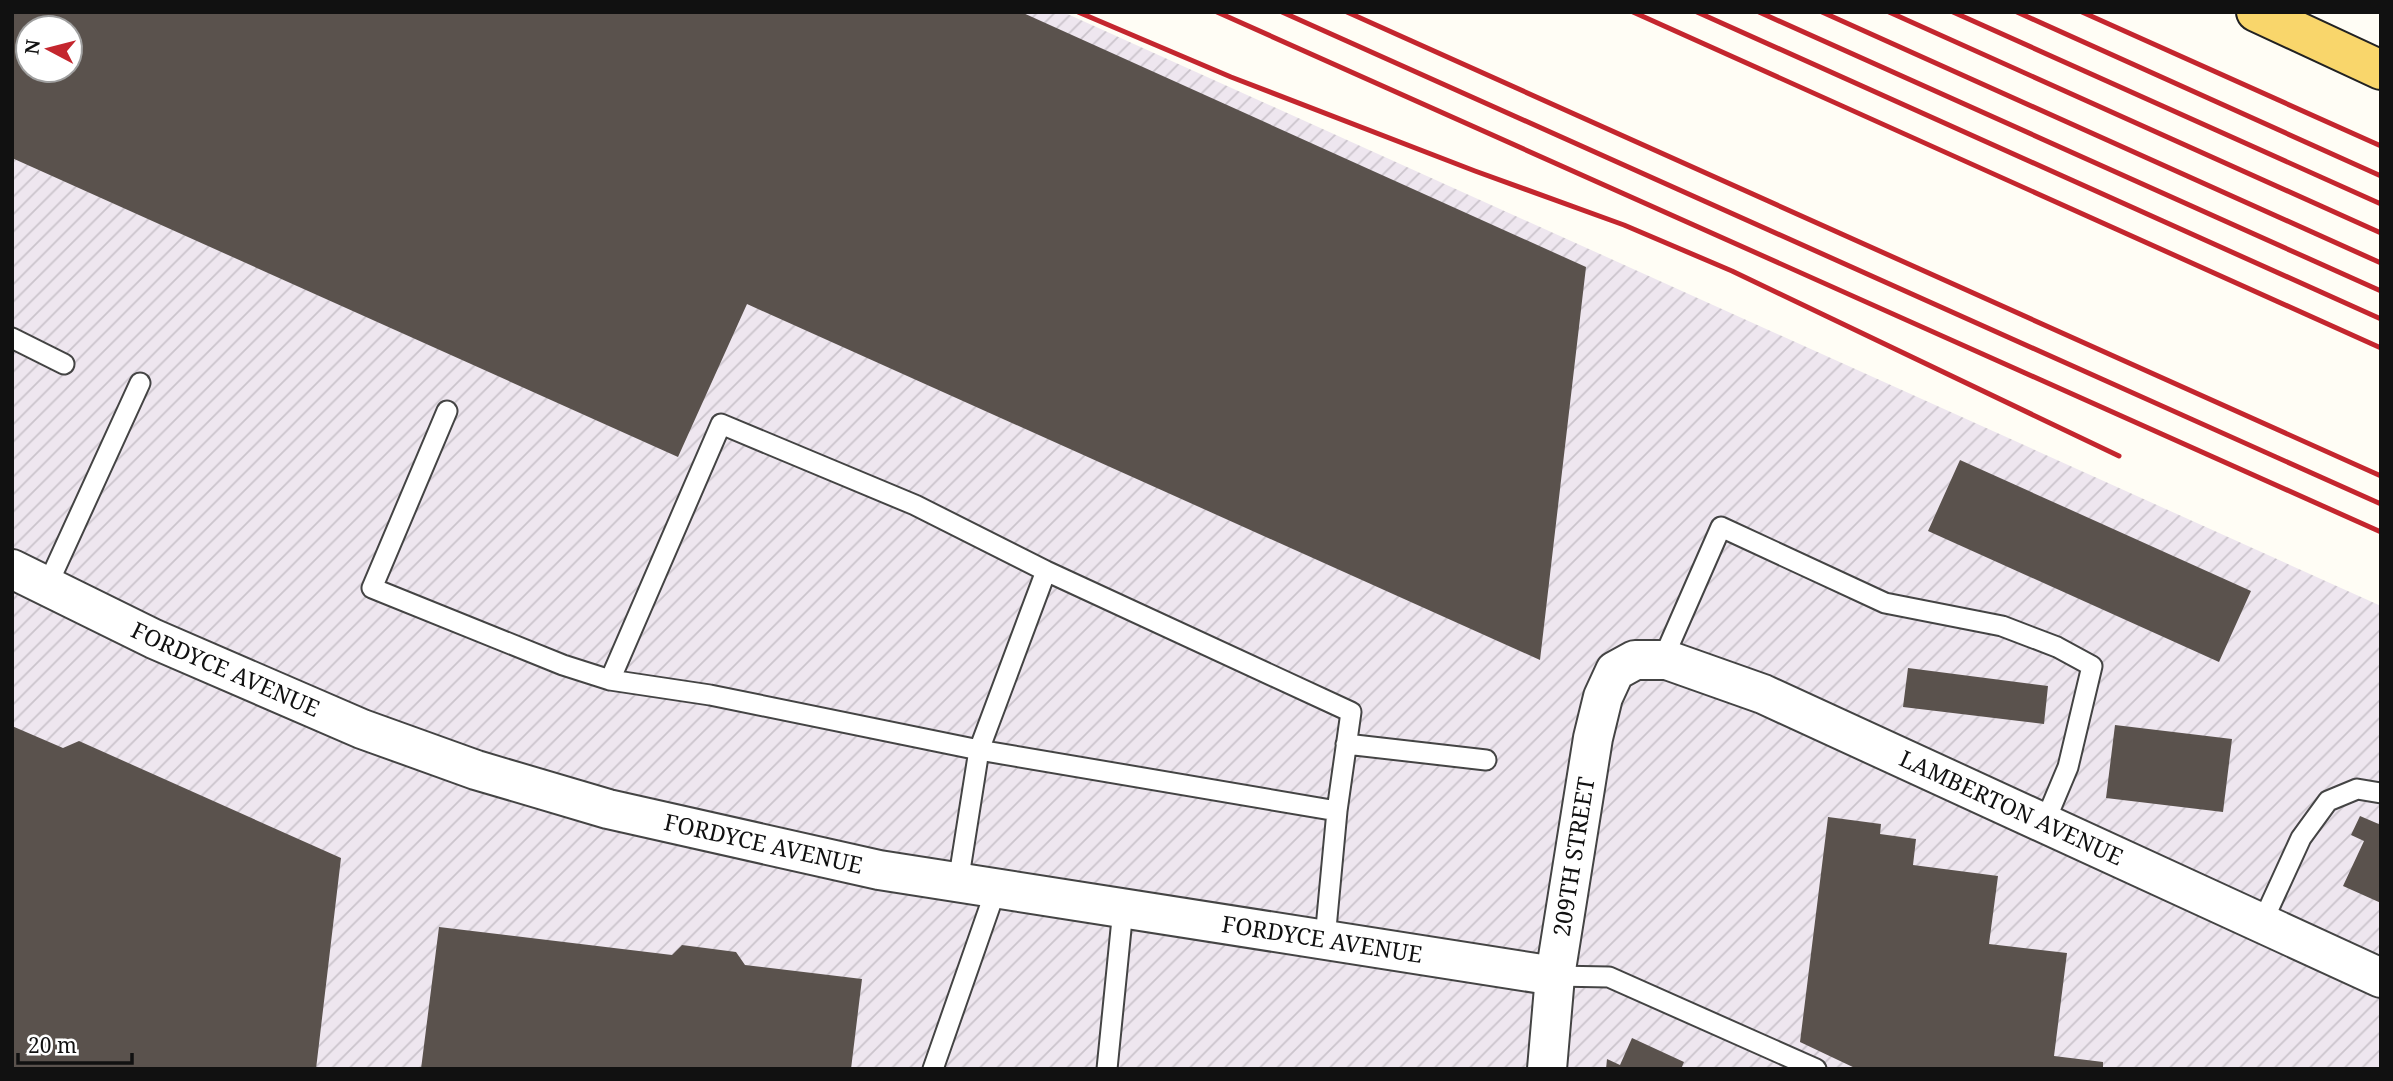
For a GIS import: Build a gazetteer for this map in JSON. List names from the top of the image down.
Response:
{
  "streets": {
    "street": ["FORDYCE AVENUE", "LAMBERTON AVENUE", "209TH STREET"]
  },
  "crossings": [
    ["FORDYCE AVENUE", "209TH STREET"],
    ["LAMBERTON AVENUE", "209TH STREET"]
  ],
  "scale_bar": "20 m",
  "north": "left"
}
